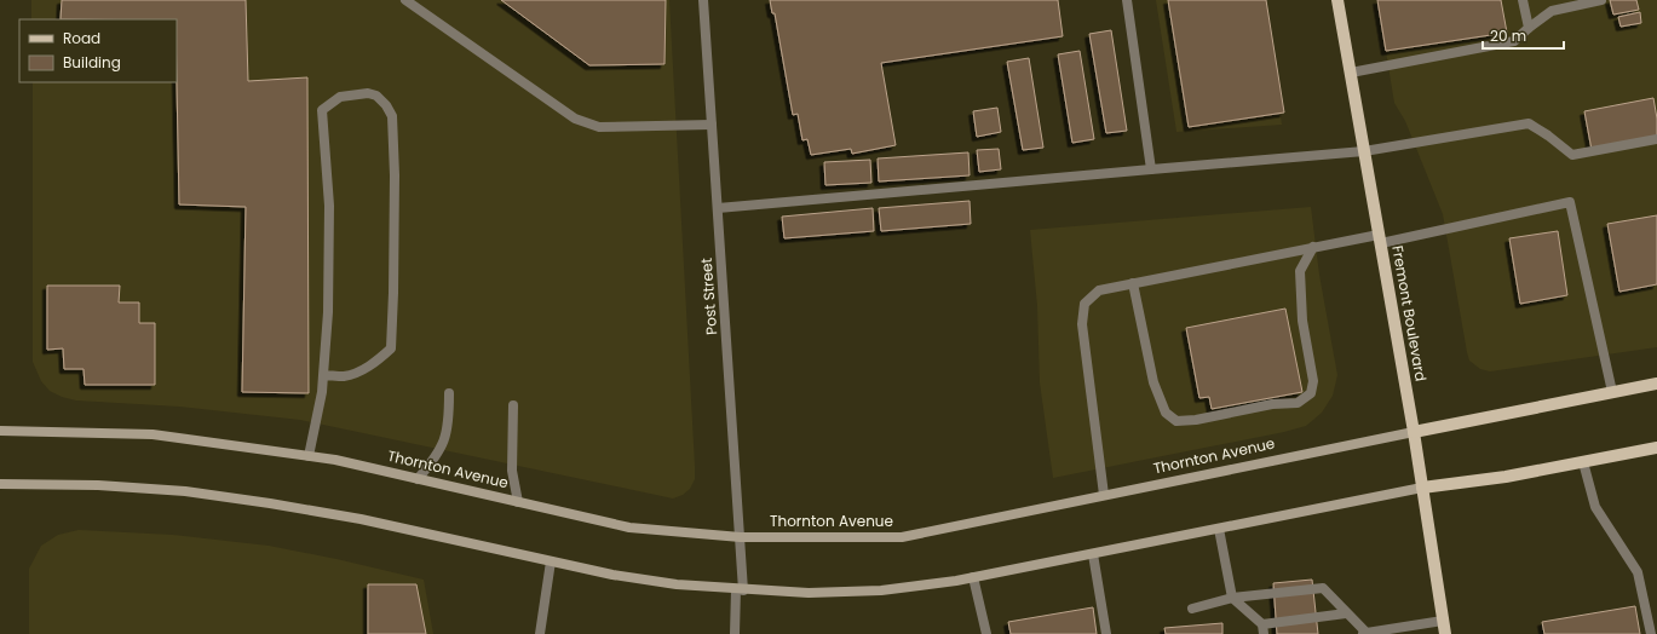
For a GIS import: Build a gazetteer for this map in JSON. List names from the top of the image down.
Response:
{
  "streets": {
    "main road": ["Fremont Boulevard", "Thornton Avenue"],
    "street": ["Post Street"]
  },
  "crossings": [
    ["Post Street", "Thornton Avenue"],
    ["Fremont Boulevard", "Thornton Avenue"]
  ],
  "legend": ["Road", "Building"],
  "scale_bar": "20 m"
}
